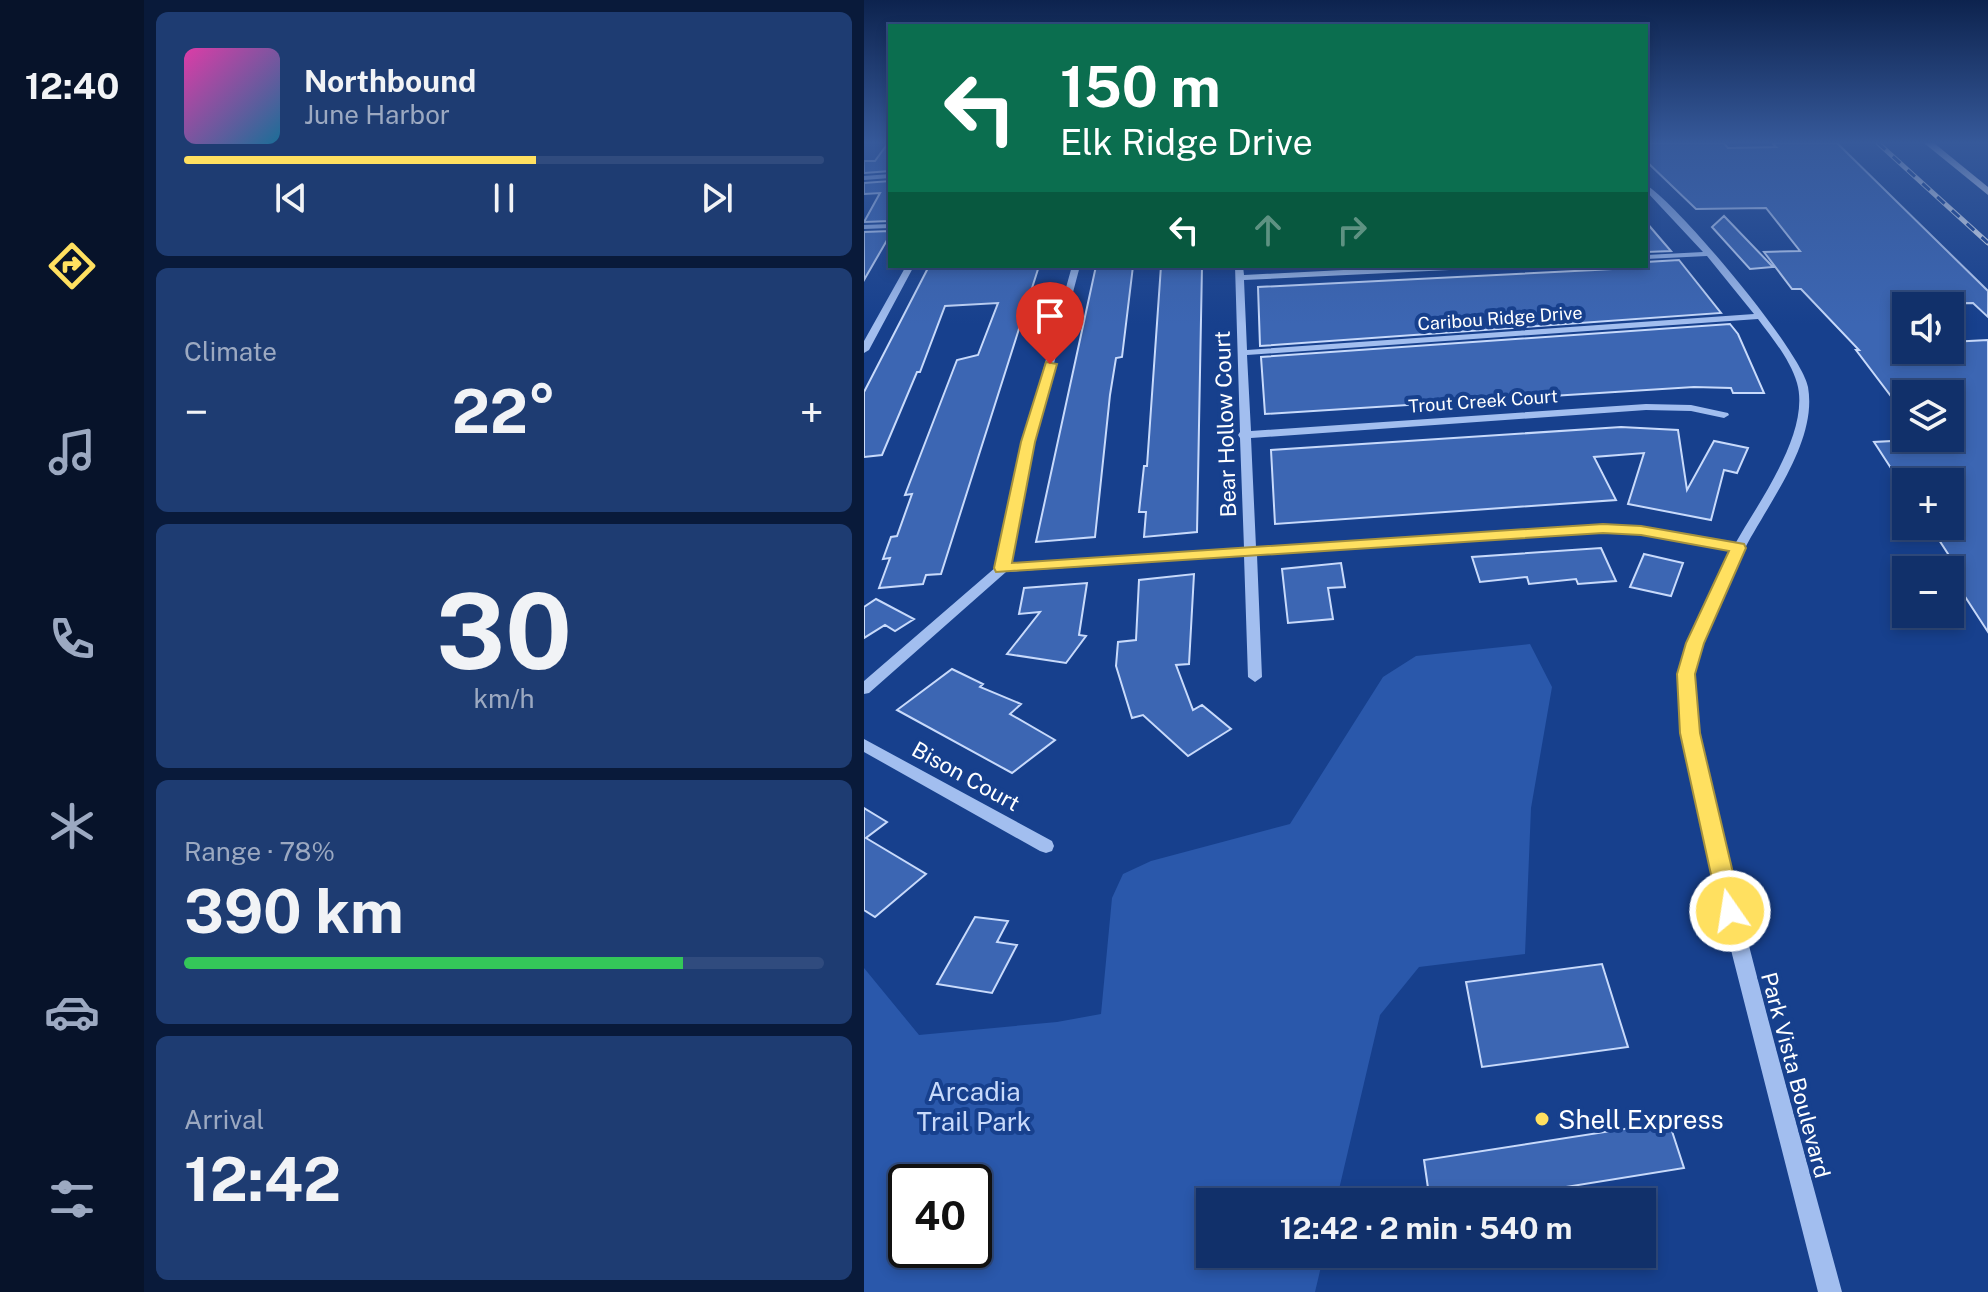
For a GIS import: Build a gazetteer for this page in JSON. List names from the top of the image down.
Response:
{
  "streets": {
    "street": [
      "Caribou Ridge Drive",
      "Trout Creek Court",
      "Bear Hollow Court",
      "Bison Court",
      "Park Vista Boulevard"
    ]
  },
  "crossings": [
    ["Caribou Ridge Drive", "Bear Hollow Court"],
    ["Caribou Ridge Drive", "Park Vista Boulevard"],
    ["Trout Creek Court", "Bear Hollow Court"]
  ],
  "parks": ["Arcadia Trail Park"],
  "places": ["Shell Express"],
  "page": {
    "tabs": "12:40",
    "turn": ["150 m", "Elk Ridge Drive"],
    "song": ["Northbound", "June Harbor"],
    "tile": [
      "Climate",
      ["30", "km/h"],
      ["Range · 78%", "390 km"],
      ["Arrival", "12:42"]
    ],
    "map_buttons": ["+", "−"],
    "heat": ["−", "22°", "+"],
    "limit": "40",
    "trip": "12:42 · 2 min · 540 m"
  }
}
